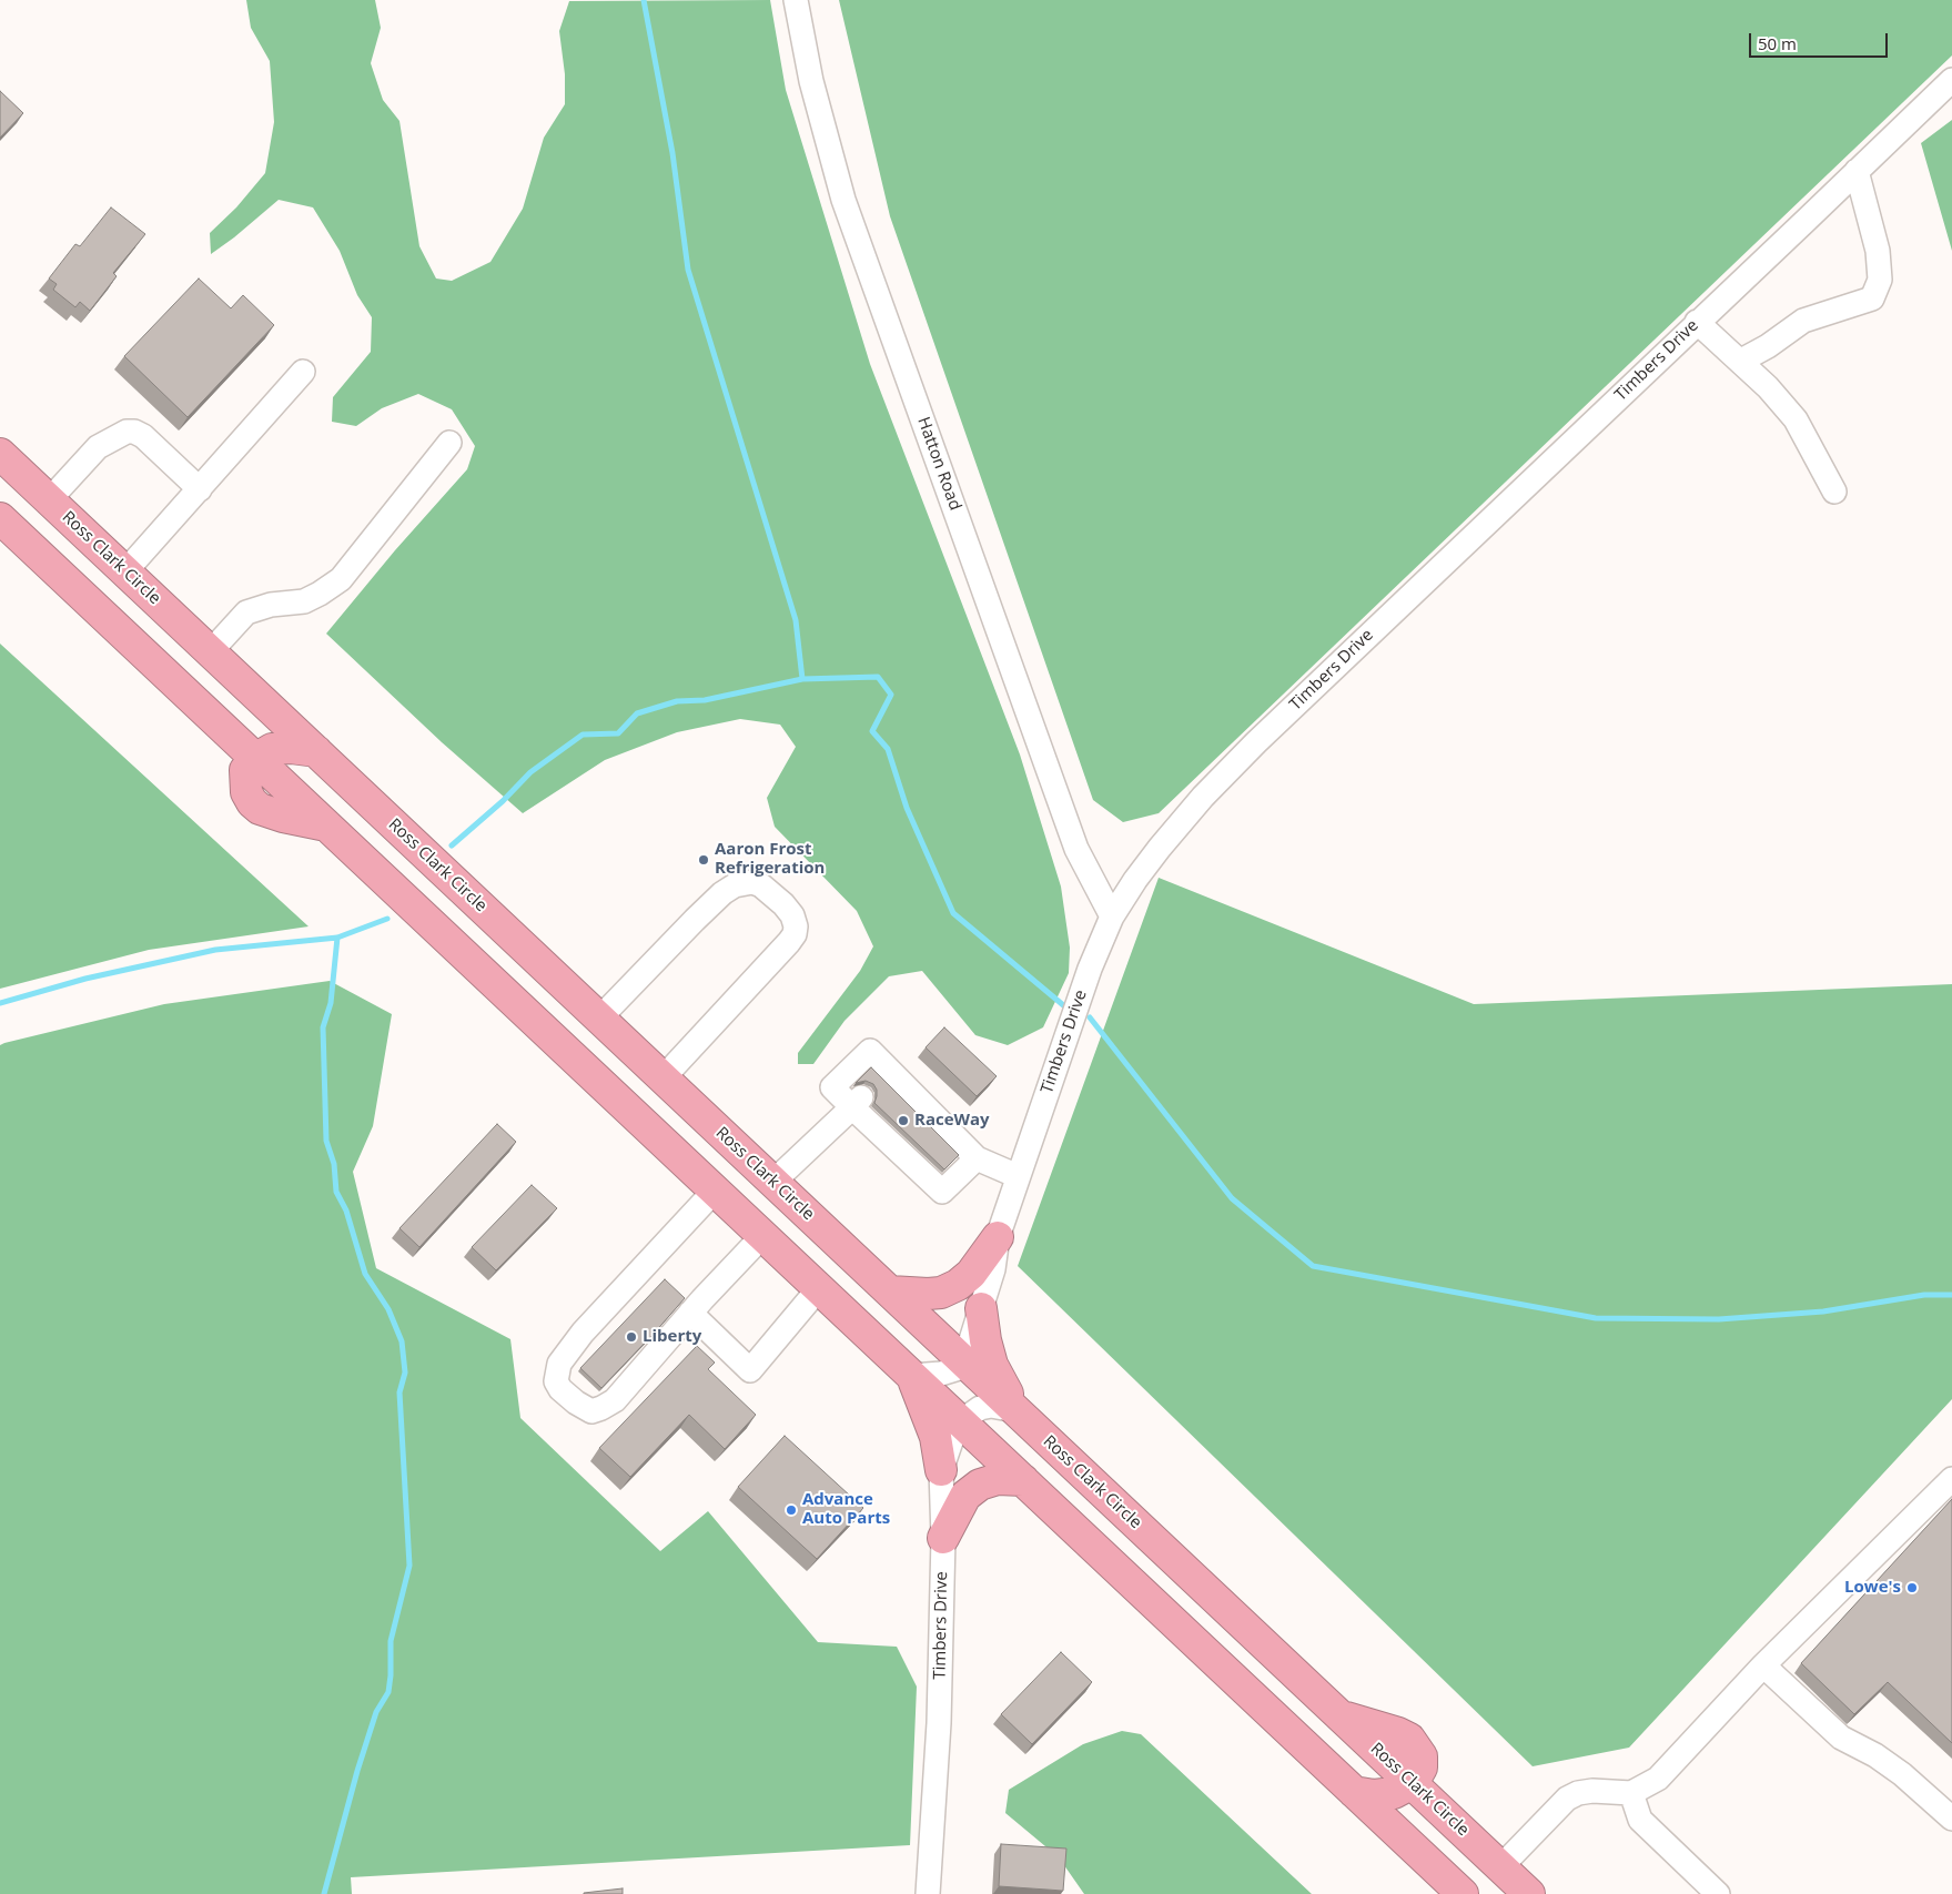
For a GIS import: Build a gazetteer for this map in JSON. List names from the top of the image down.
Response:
{
  "streets": {
    "highway": ["Ross Clark Circle"],
    "street": ["Timbers Drive", "Hatton Road"]
  },
  "crossings": [
    ["Timbers Drive", "Hatton Road"],
    ["Timbers Drive", "Ross Clark Circle"]
  ],
  "places": [
    "Aaron Frost Refrigeration",
    "RaceWay",
    "Liberty",
    "Advance Auto Parts",
    "Lowe's"
  ],
  "scale_bar": "50 m"
}
